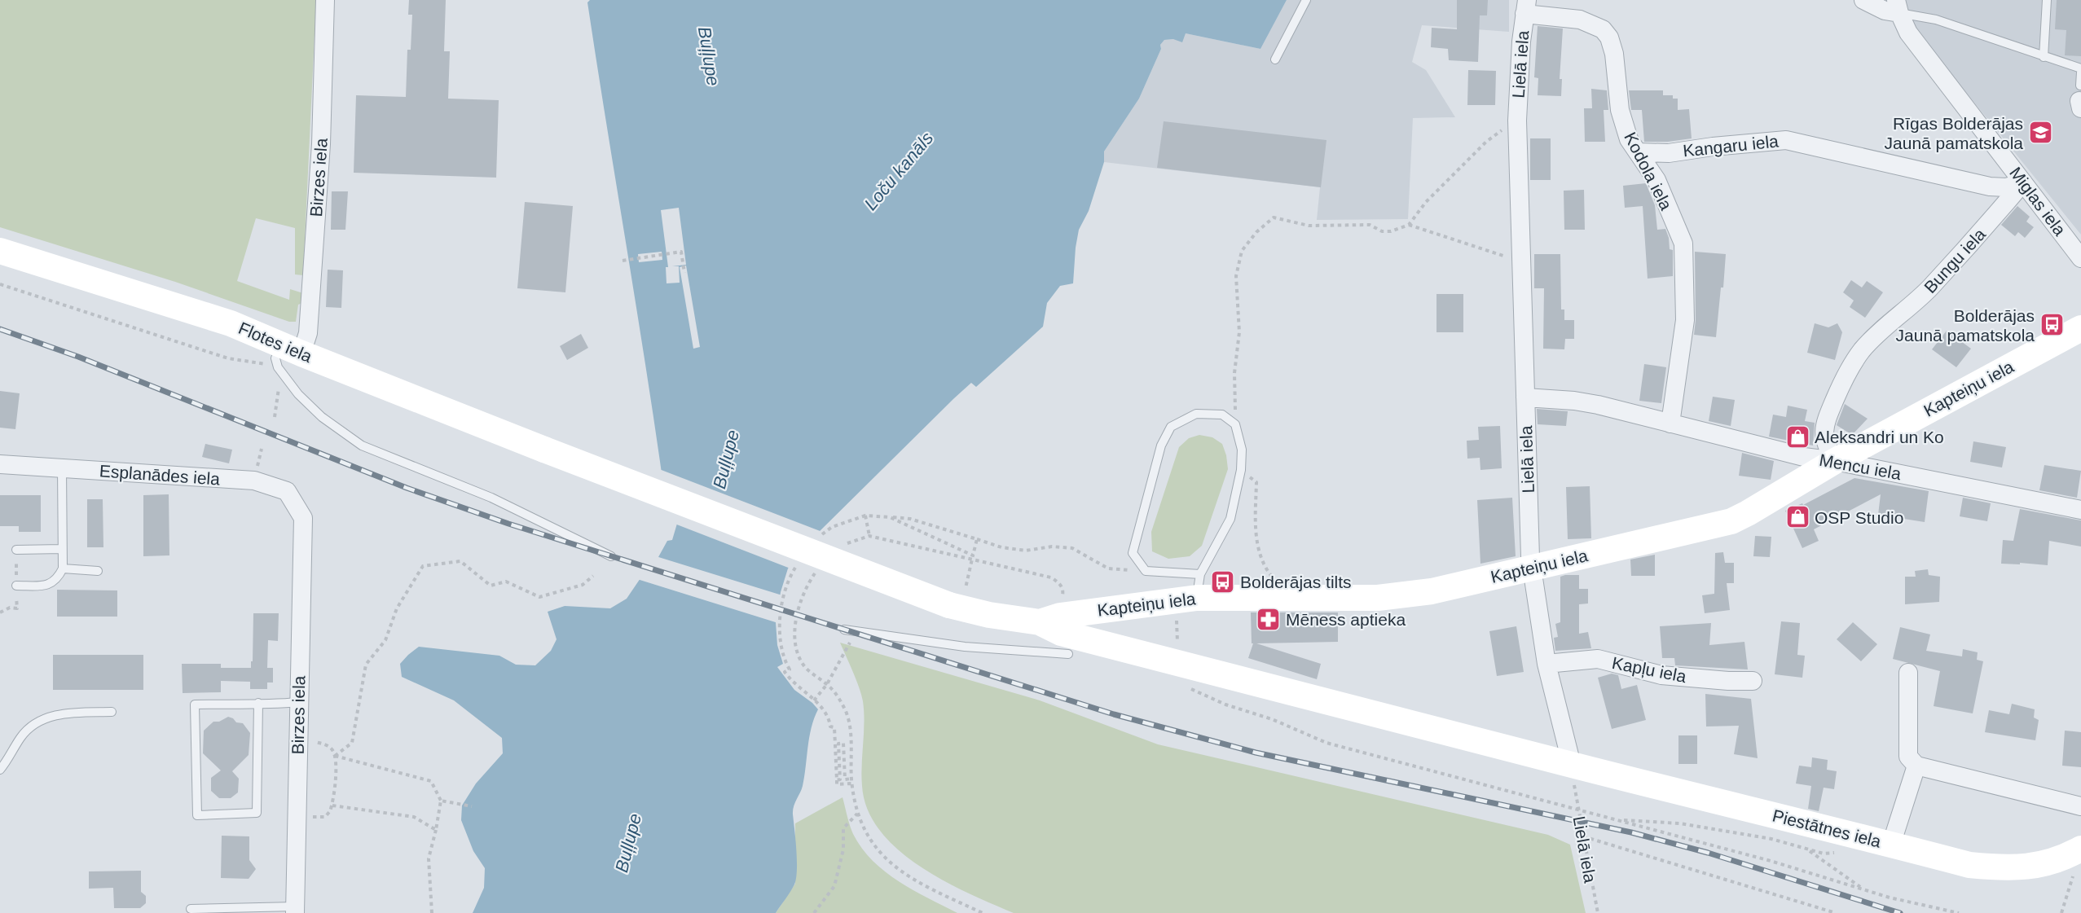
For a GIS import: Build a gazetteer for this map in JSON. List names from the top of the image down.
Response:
{
  "streets": {
    "street": [
      "Lielā iela",
      "Kangaru iela",
      "Kodola iela",
      "Birzes iela",
      "Miglas iela",
      "Bungu iela",
      "Flotes iela",
      "Kapteiņu iela",
      "Mencu iela",
      "Esplanādes iela",
      "Kapļu iela",
      "Piestātnes iela"
    ]
  },
  "crossings": [
    ["Lielā iela", "Kodola iela"],
    ["Lielā iela", "Kapteiņu iela"],
    ["Lielā iela", "Mencu iela"],
    ["Lielā iela", "Kapļu iela"],
    ["Lielā iela", "Piestātnes iela"],
    ["Kangaru iela", "Kodola iela"],
    ["Kangaru iela", "Miglas iela"],
    ["Kangaru iela", "Bungu iela"],
    ["Kodola iela", "Mencu iela"],
    ["Birzes iela", "Flotes iela"],
    ["Birzes iela", "Esplanādes iela"],
    ["Miglas iela", "Bungu iela"],
    ["Bungu iela", "Kapteiņu iela"],
    ["Bungu iela", "Mencu iela"],
    ["Flotes iela", "Kapteiņu iela"],
    ["Kapteiņu iela", "Mencu iela"],
    ["Kapteiņu iela", "Piestātnes iela"]
  ],
  "water": ["Buļļupe", "Loču kanāls"],
  "places": {
    "school or university": ["Rīgas Bolderājas Jaunā pamatskola"],
    "bus stop": ["Bolderājas Jaunā pamatskola", "Bolderājas tilts"],
    "shop": ["Aleksandri un Ko", "OSP Studio"],
    "pharmacy": ["Mēness aptieka"]
  }
}
